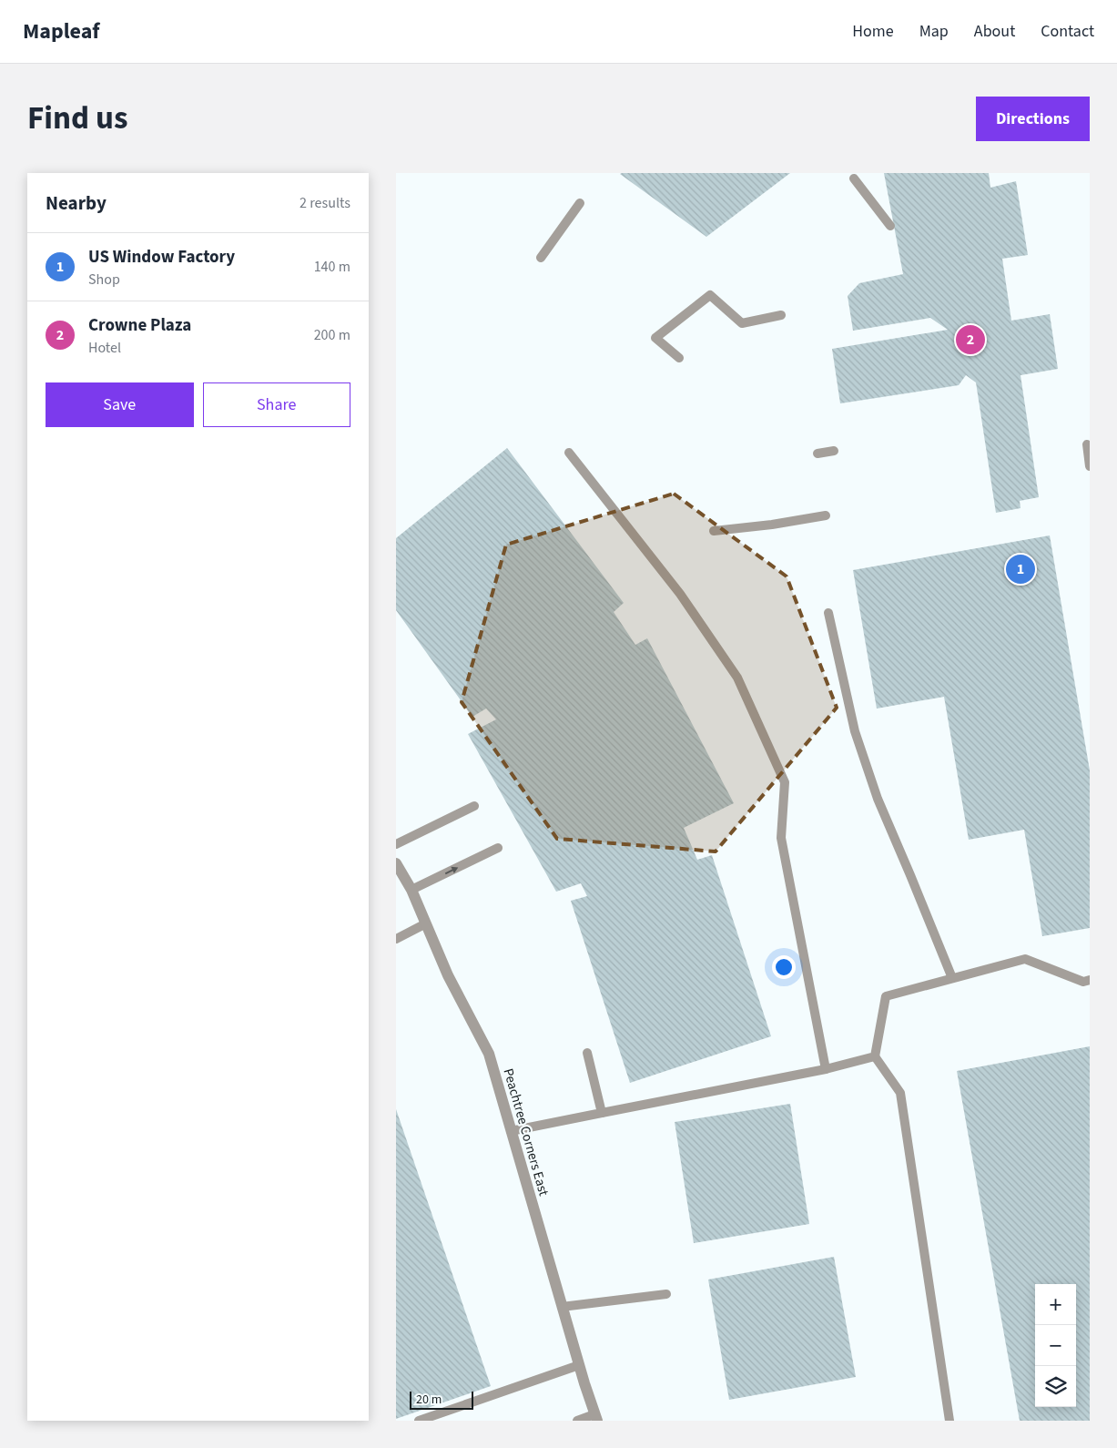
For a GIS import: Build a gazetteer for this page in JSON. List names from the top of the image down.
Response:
{
  "streets": {
    "street": ["Peachtree Corners East"]
  },
  "scale_bar": "20 m",
  "page": {
    "header": "Mapleaf",
    "nav": [
      "Home",
      "Map",
      "About",
      "Contact"
    ],
    "title": "Find us",
    "buttons": [
      "Directions",
      ["Save", "Share"]
    ],
    "heading": ["Nearby", "2 results"],
    "list": [
      {
        "mark": "1",
        "name": "US Window Factory",
        "note": "Shop",
        "value": "140 m"
      },
      {
        "mark": "2",
        "name": "Crowne Plaza",
        "note": "Hotel",
        "value": "200 m"
      }
    ],
    "pins": ["2", "1"],
    "map_buttons": ["+", "−"],
    "scale": "20 m"
  }
}
